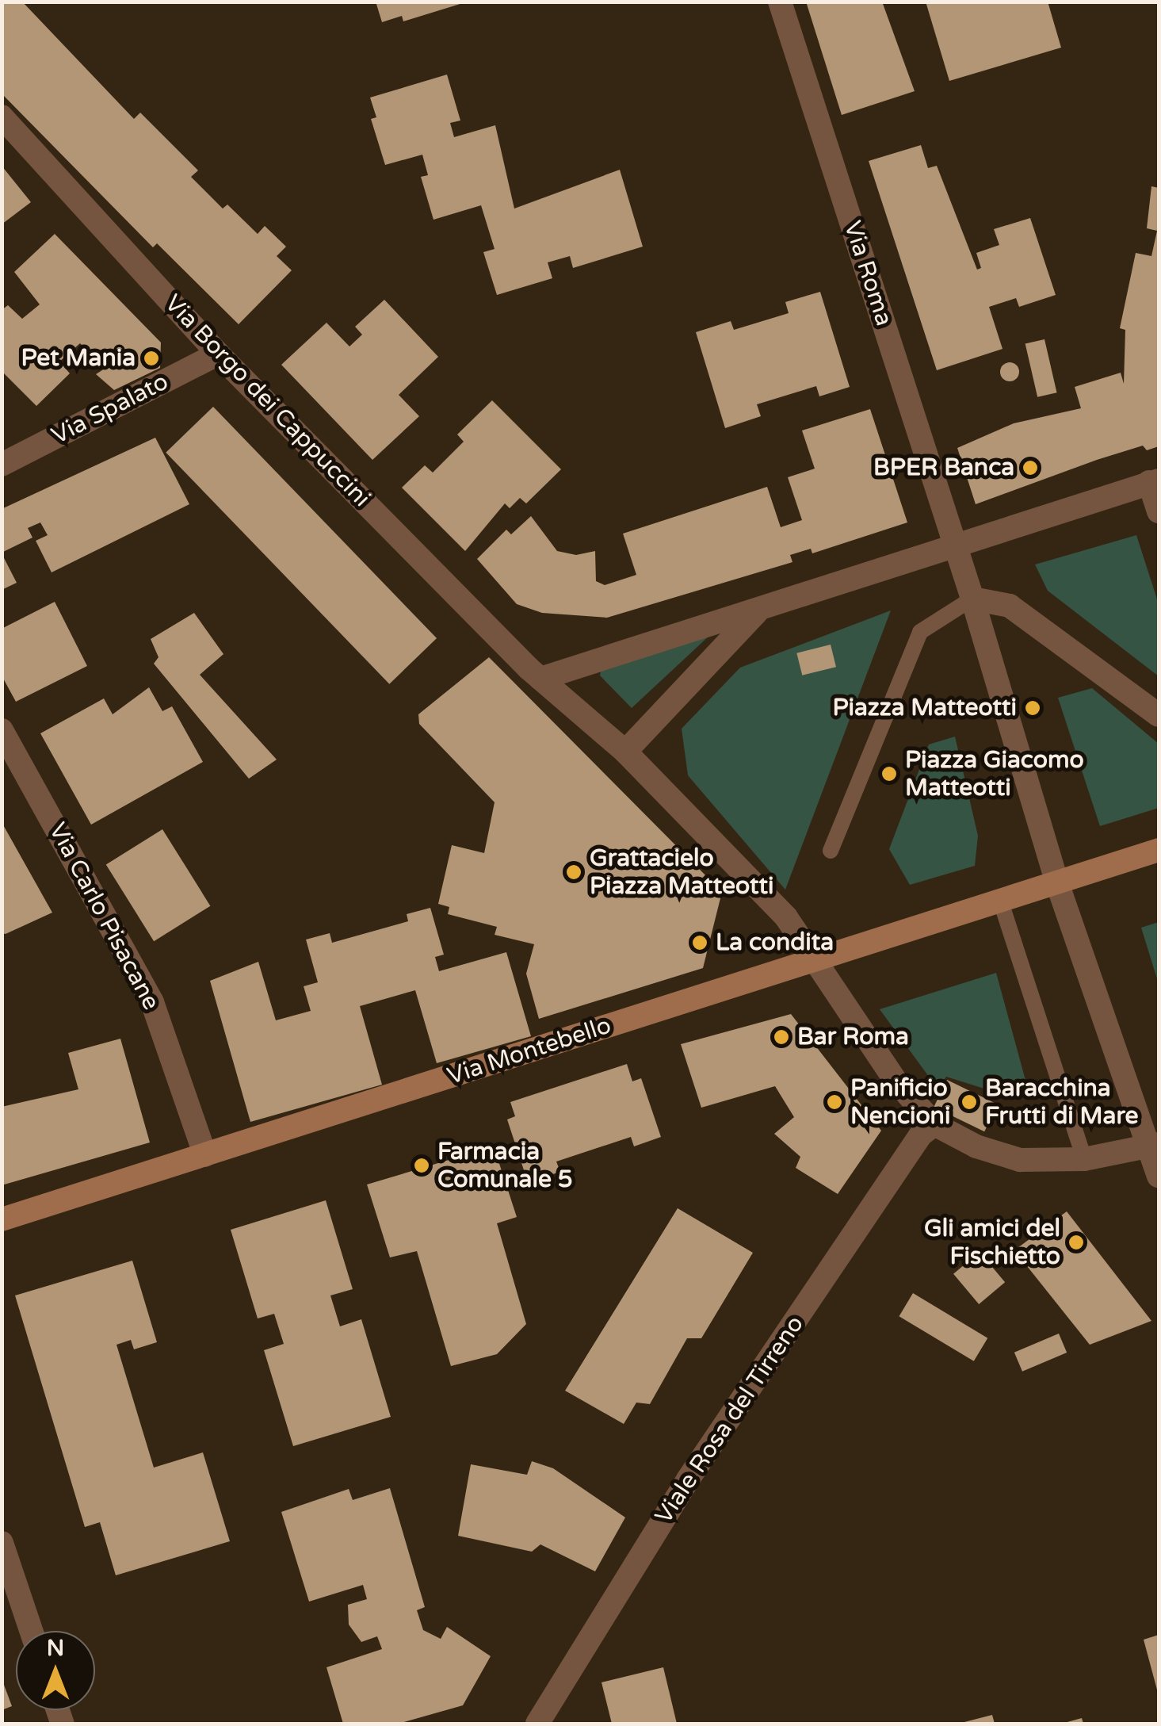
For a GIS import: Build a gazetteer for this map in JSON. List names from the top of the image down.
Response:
{
  "streets": {
    "street": [
      "Via Roma",
      "Via Borgo dei Cappuccini",
      "Via Spalato",
      "Via Carlo Pisacane",
      "Via Montebello",
      "Viale Rosa del Tirreno"
    ]
  },
  "crossings": [
    ["Via Borgo dei Cappuccini", "Via Spalato"],
    ["Via Carlo Pisacane", "Via Montebello"]
  ],
  "places": [
    "Pet Mania",
    "BPER Banca",
    "Piazza Matteotti",
    "Piazza Giacomo Matteotti",
    "Grattacielo Piazza Matteotti",
    "La condita",
    "Bar Roma",
    "Panificio Nencioni",
    "Baracchina Frutti di Mare",
    "Farmacia Comunale 5",
    "Gli amici del Fischietto"
  ],
  "north": "top"
}
